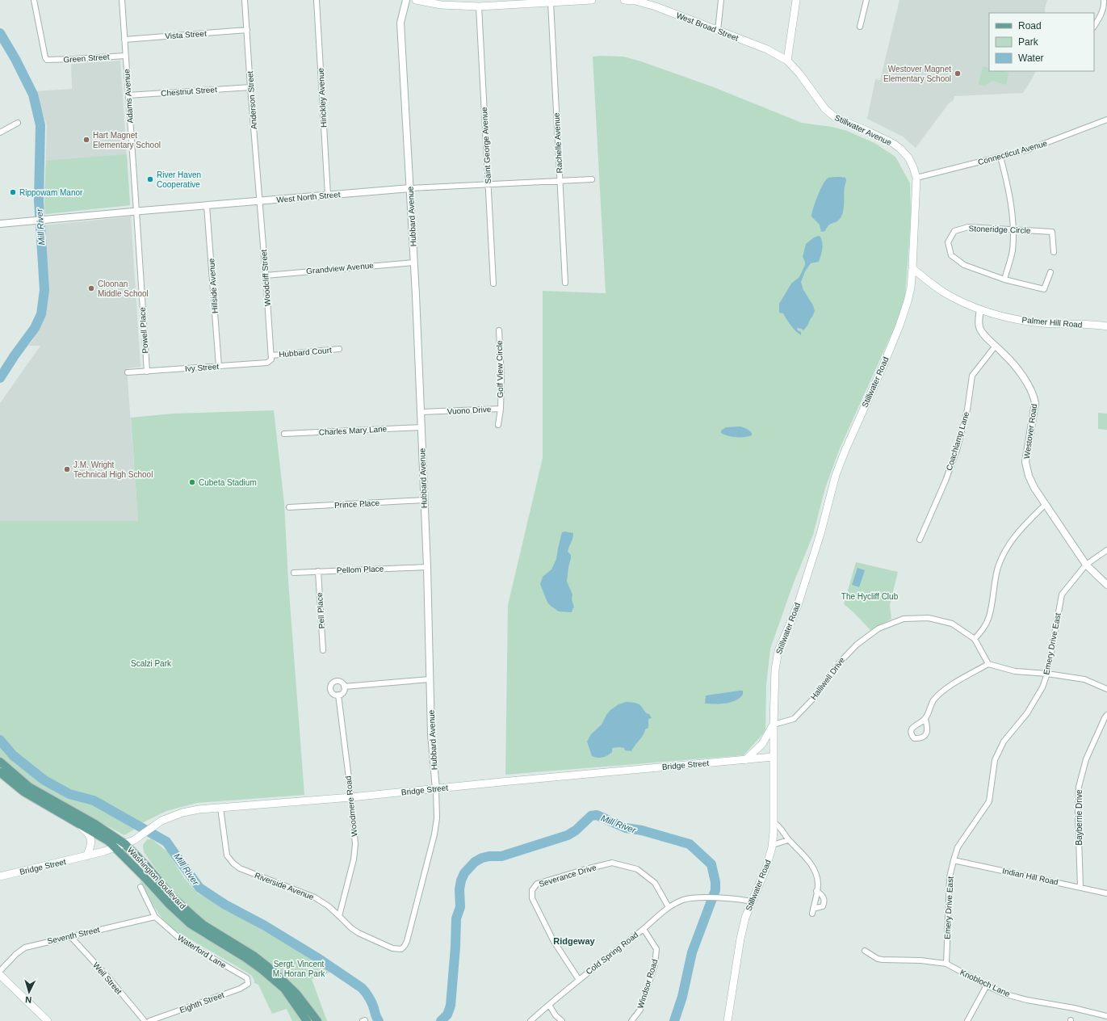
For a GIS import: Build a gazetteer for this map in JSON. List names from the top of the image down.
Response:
{
  "streets": {
    "main road": [
      "West Broad Street",
      "Stillwater Avenue",
      "Palmer Hill Road",
      "Stillwater Road",
      "Bridge Street",
      "Washington Boulevard"
    ],
    "street": [
      "Vista Street",
      "Green Street",
      "Chestnut Street",
      "Adams Avenue",
      "Hinckley Avenue",
      "Anderson Street",
      "Rachelle Avenue",
      "Saint George Avenue",
      "Connecticut Avenue",
      "West North Street",
      "Hubbard Avenue",
      "Stoneridge Circle",
      "Grandview Avenue",
      "Woodcliff Street",
      "Hillside Avenue",
      "Powell Place",
      "Hubbard Court",
      "Ivy Street",
      "Golf View Circle",
      "Vuono Drive",
      "Charles Mary Lane",
      "Westover Road",
      "Coachlamp Lane",
      "Prince Place",
      "Pellom Place",
      "Pell Place",
      "Emery Drive East",
      "Halliwell Drive",
      "Woodmere Road",
      "Bayberrie Drive",
      "Severance Drive",
      "Indian Hill Road",
      "Riverside Avenue",
      "Seventh Street",
      "Waterford Lane",
      "Cold Spring Road",
      "Weil Street",
      "Knobloch Lane",
      "Windsor Road",
      "Eighth Street"
    ]
  },
  "crossings": [
    ["West Broad Street", "Stillwater Avenue"],
    ["Vista Street", "Adams Avenue"],
    ["Vista Street", "Anderson Street"],
    ["Green Street", "Adams Avenue"],
    ["Chestnut Street", "Adams Avenue"],
    ["Chestnut Street", "Anderson Street"],
    ["Adams Avenue", "West North Street"],
    ["Adams Avenue", "Powell Place"],
    ["Hinckley Avenue", "West North Street"],
    ["Anderson Street", "West North Street"],
    ["Anderson Street", "Woodcliff Street"],
    ["Stillwater Avenue", "Connecticut Avenue"],
    ["Stillwater Avenue", "Palmer Hill Road"],
    ["Stillwater Avenue", "Stillwater Road"],
    ["Rachelle Avenue", "West North Street"],
    ["Saint George Avenue", "West North Street"],
    ["West North Street", "Hubbard Avenue"],
    ["West North Street", "Woodcliff Street"],
    ["West North Street", "Hillside Avenue"],
    ["West North Street", "Powell Place"],
    ["Hubbard Avenue", "Grandview Avenue"],
    ["Hubbard Avenue", "Vuono Drive"],
    ["Hubbard Avenue", "Charles Mary Lane"],
    ["Hubbard Avenue", "Prince Place"],
    ["Hubbard Avenue", "Pellom Place"],
    ["Hubbard Avenue", "Bridge Street"],
    ["Hubbard Avenue", "Woodmere Road"],
    ["Hubbard Avenue", "Riverside Avenue"],
    ["Grandview Avenue", "Woodcliff Street"],
    ["Woodcliff Street", "Hubbard Court"],
    ["Woodcliff Street", "Ivy Street"],
    ["Hillside Avenue", "Ivy Street"],
    ["Palmer Hill Road", "Stillwater Road"],
    ["Palmer Hill Road", "Westover Road"],
    ["Powell Place", "Ivy Street"],
    ["Hubbard Court", "Ivy Street"],
    ["Golf View Circle", "Vuono Drive"],
    ["Stillwater Road", "Halliwell Drive"],
    ["Stillwater Road", "Bridge Street"],
    ["Stillwater Road", "Cold Spring Road"],
    ["Westover Road", "Coachlamp Lane"],
    ["Westover Road", "Emery Drive East"],
    ["Pellom Place", "Pell Place"],
    ["Emery Drive East", "Indian Hill Road"],
    ["Emery Drive East", "Knobloch Lane"],
    ["Bridge Street", "Woodmere Road"],
    ["Bridge Street", "Washington Boulevard"],
    ["Bridge Street", "Riverside Avenue"],
    ["Woodmere Road", "Riverside Avenue"],
    ["Bayberrie Drive", "Indian Hill Road"],
    ["Severance Drive", "Cold Spring Road"],
    ["Seventh Street", "Waterford Lane"],
    ["Seventh Street", "Weil Street"],
    ["Waterford Lane", "Eighth Street"],
    ["Cold Spring Road", "Windsor Road"]
  ],
  "districts": ["Ridgeway"],
  "water": ["Mill River"],
  "parks": ["The Hycliff Club", "Scalzi Park", "Sergt. Vincent M. Horan Park"],
  "places": [
    "Westover Magnet Elementary School",
    "Hart Magnet Elementary School",
    "River Haven Cooperative",
    "Rippowam Manor",
    "Cloonan Middle School",
    "J.M. Wright Technical High School",
    "Cubeta Stadium"
  ],
  "legend": ["Road", "Park", "Water"],
  "north": "bottom"
}
